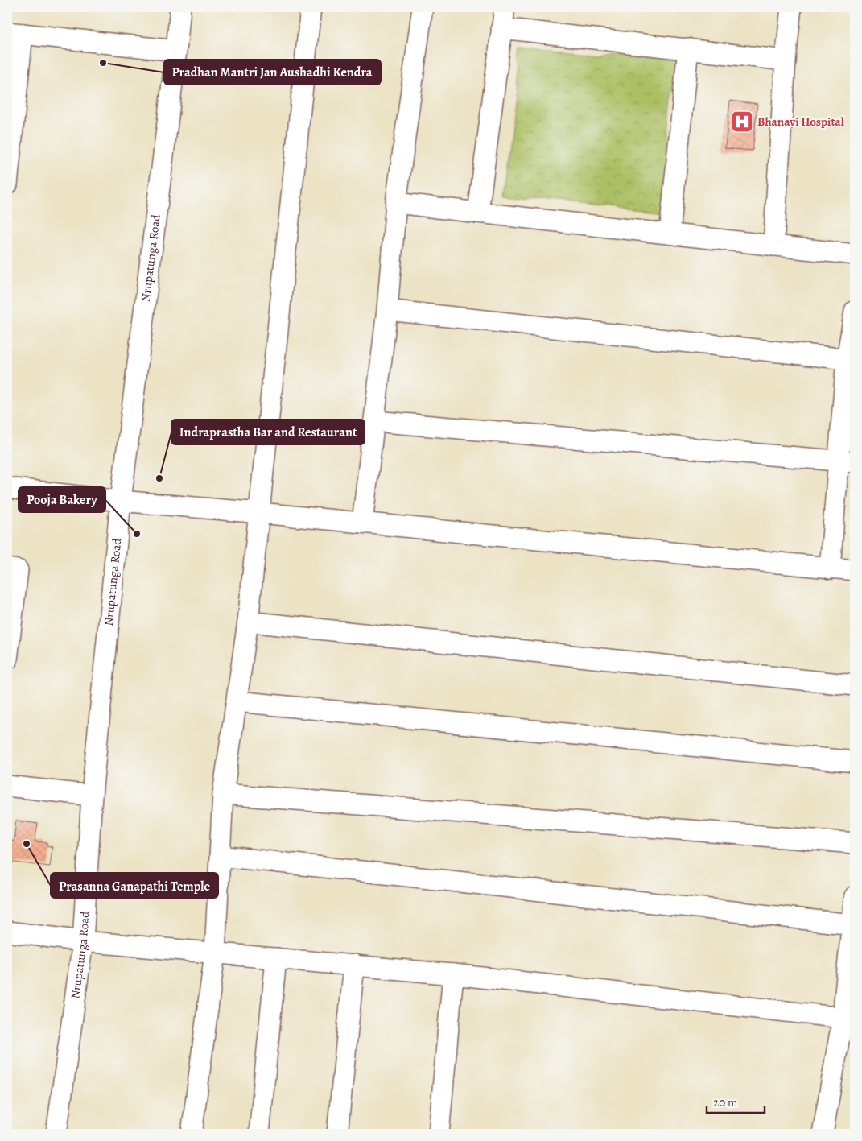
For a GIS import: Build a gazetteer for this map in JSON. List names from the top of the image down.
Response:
{
  "streets": {
    "street": ["Nrupatunga Road"]
  },
  "places": {
    "other": [
      "Pradhan Mantri Jan Aushadhi Kendra",
      "Indraprastha Bar and Restaurant",
      "Pooja Bakery",
      "Prasanna Ganapathi Temple"
    ],
    "hospital": ["Bhanavi Hospital"]
  },
  "scale_bar": "20 m"
}
